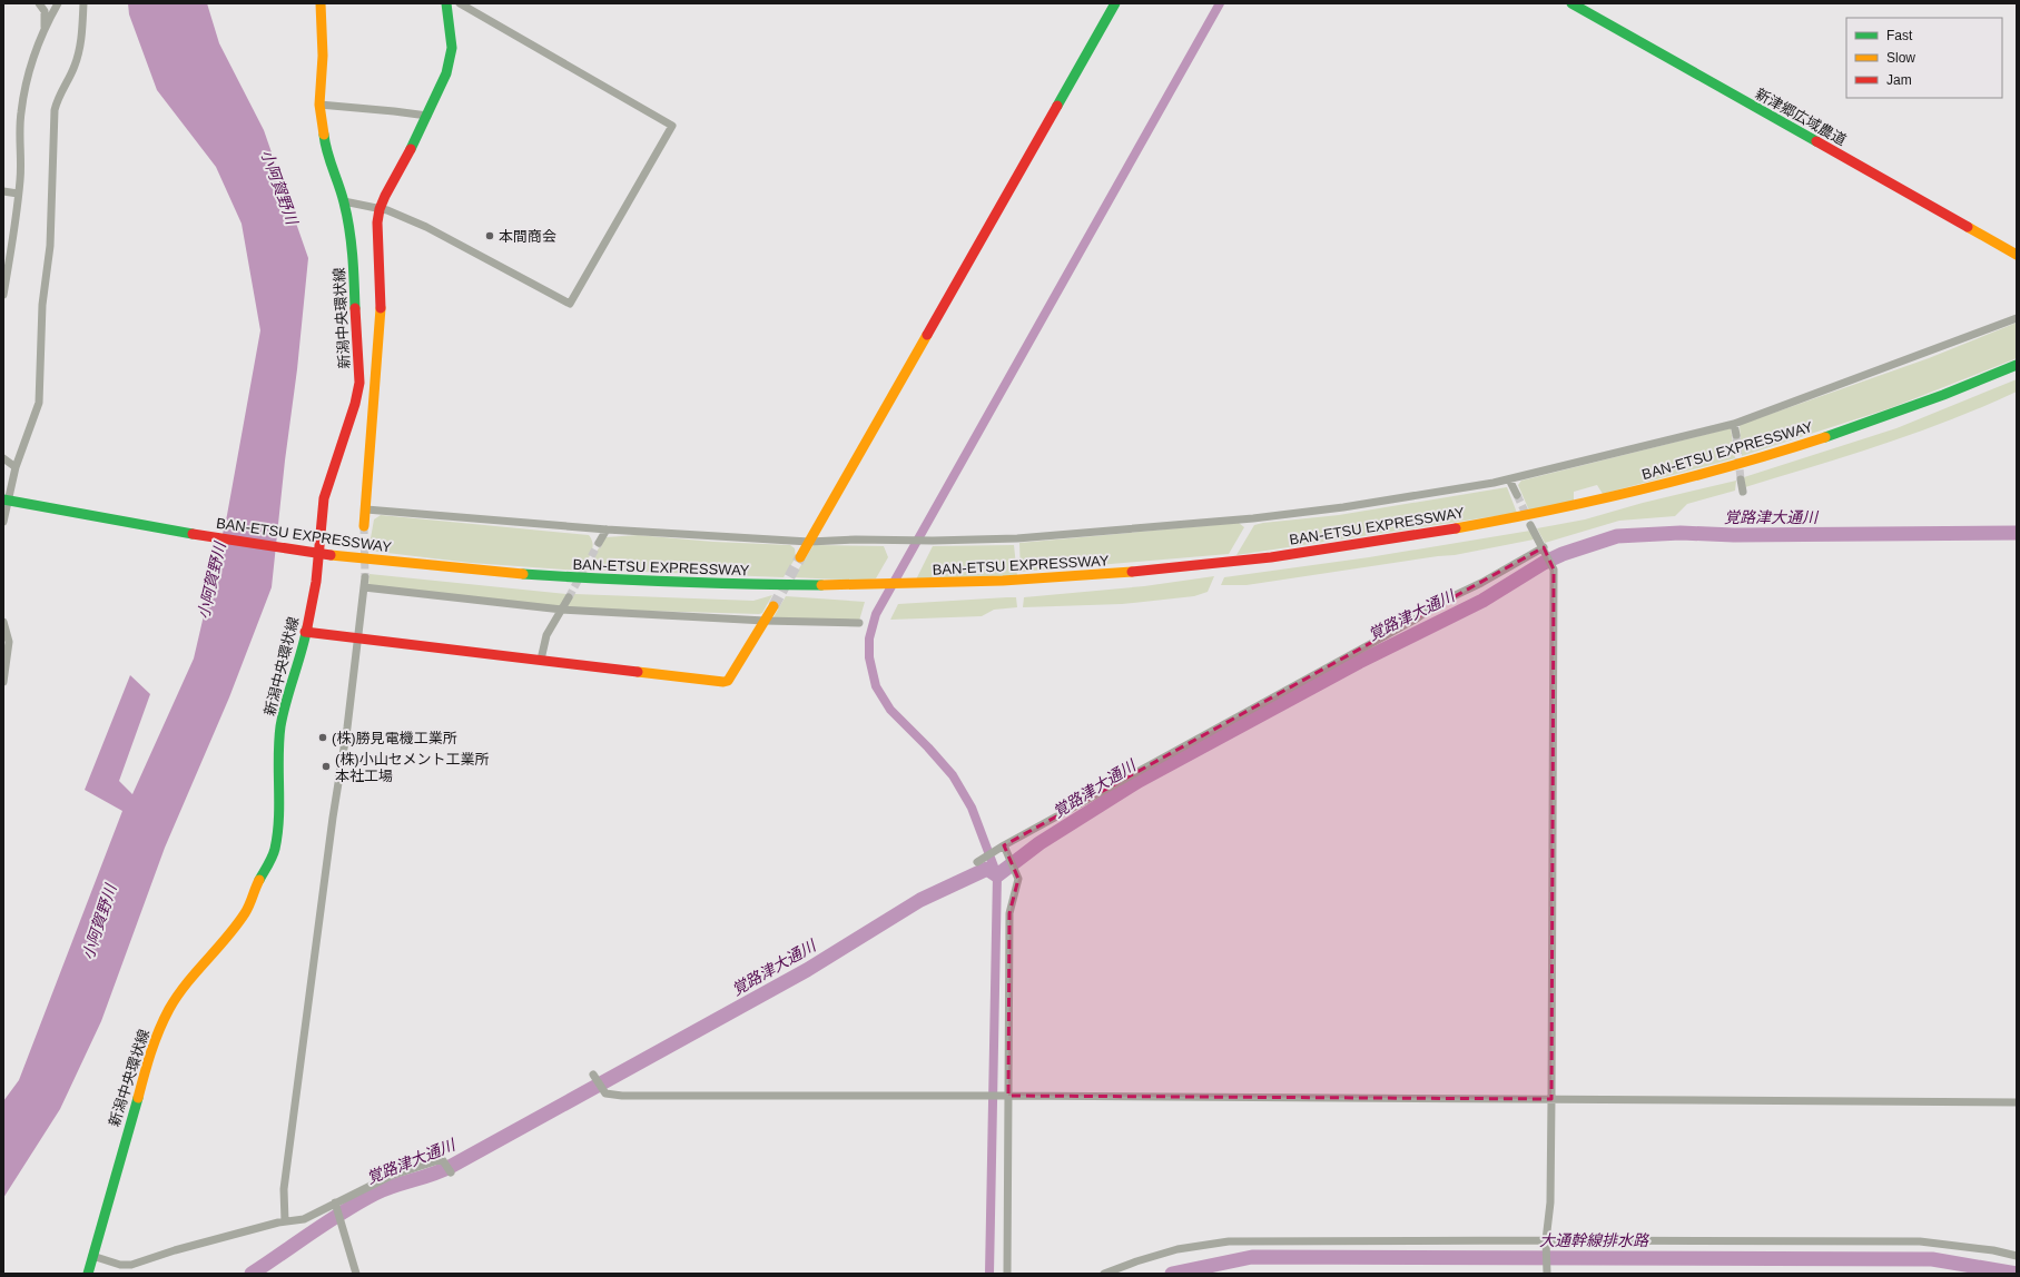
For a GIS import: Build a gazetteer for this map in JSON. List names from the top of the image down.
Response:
{
  "streets": {
    "main road": ["新津郷広域農道", "新潟中央環状線", "BAN-ETSU EXPRESSWAY"]
  },
  "water": ["小阿賀野川", "覚路津大通川", "大通幹線排水路"],
  "places": ["本間商会", "(株)勝見電機工業所", "(株)小山セメント工業所 本社工場"],
  "legend": ["Fast", "Slow", "Jam"]
}
